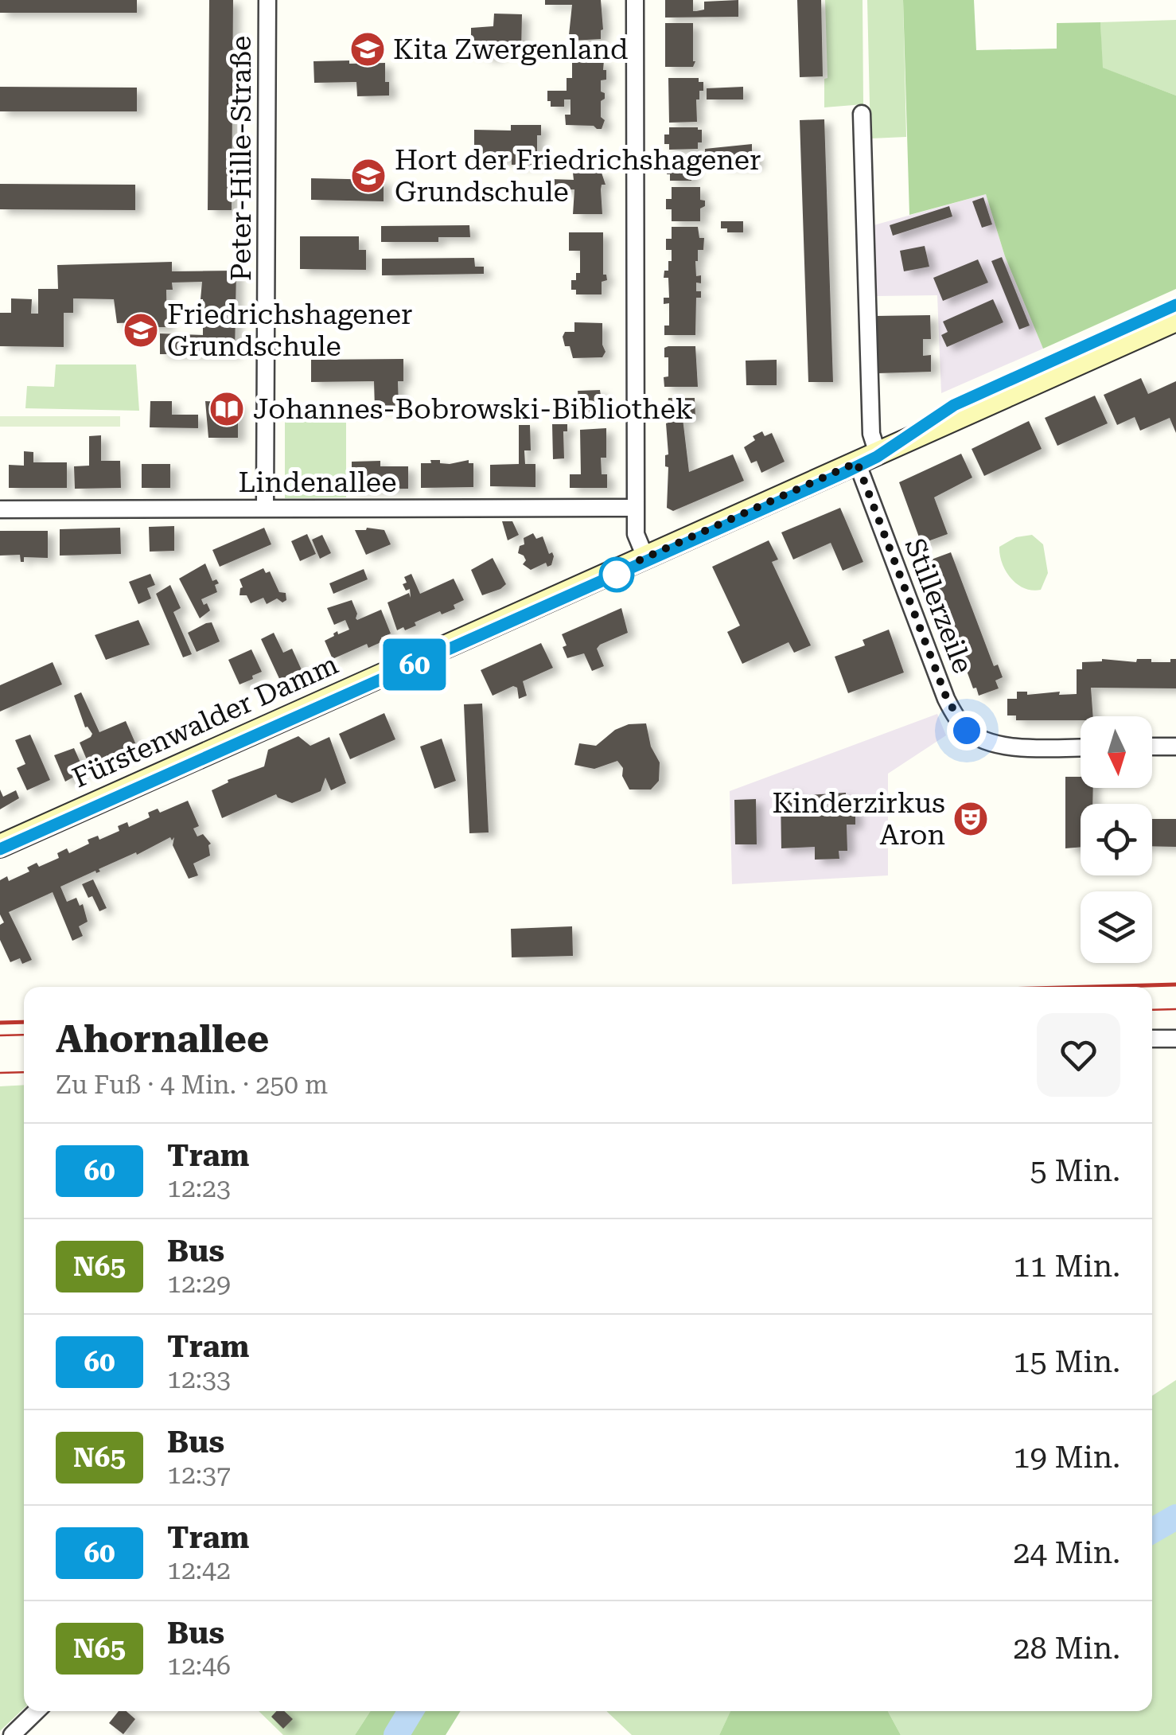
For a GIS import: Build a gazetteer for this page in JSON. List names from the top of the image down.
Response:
{
  "streets": {
    "main road": ["Fürstenwalder Damm"],
    "street": ["Peter-Hille-Straße", "Lindenallee", "Stillerzeile"]
  },
  "crossings": [
    ["Peter-Hille-Straße", "Lindenallee"],
    ["Stillerzeile", "Fürstenwalder Damm"]
  ],
  "places": {
    "school or university": ["Kita Zwergenland", "Hort der Friedrichshagener Grundschule", "Friedrichshagener Grundschule"],
    "library": ["Johannes-Bobrowski-Bibliothek"],
    "theatre": ["Kinderzirkus Aron"]
  },
  "lines": ["tram line 60"],
  "north": "bottom",
  "page": {
    "on_map": "60",
    "heading": ["Ahornallee", "Zu Fuß · 4 Min. · 250 m"],
    "list": [
      {
        "mark": "60",
        "name": "Tram",
        "note": "12:23",
        "value": "5 Min."
      },
      {
        "mark": "N65",
        "name": "Bus",
        "note": "12:29",
        "value": "11 Min."
      },
      {
        "mark": "60",
        "name": "Tram",
        "note": "12:33",
        "value": "15 Min."
      },
      {
        "mark": "N65",
        "name": "Bus",
        "note": "12:37",
        "value": "19 Min."
      },
      {
        "mark": "60",
        "name": "Tram",
        "note": "12:42",
        "value": "24 Min."
      },
      {
        "mark": "N65",
        "name": "Bus",
        "note": "12:46",
        "value": "28 Min."
      }
    ]
  }
}
